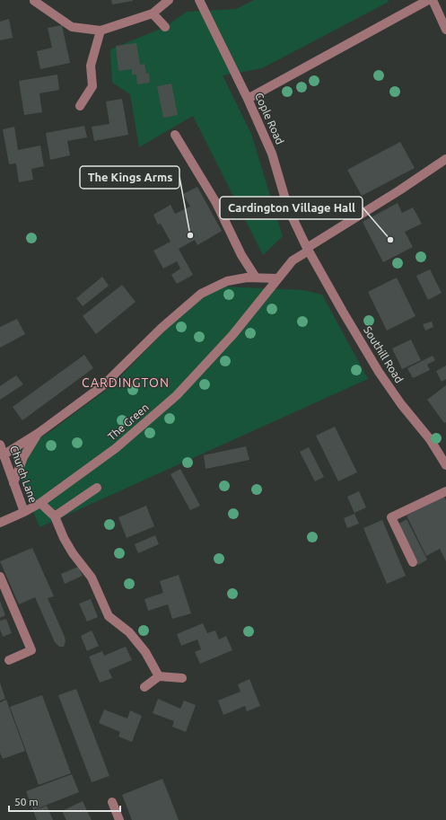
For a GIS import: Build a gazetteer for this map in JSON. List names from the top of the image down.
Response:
{
  "streets": {
    "street": [
      "Cople Road",
      "Southill Road",
      "The Green",
      "Church Lane"
    ]
  },
  "crossings": [
    ["Cople Road", "Southill Road"],
    ["Cople Road", "The Green"],
    ["Southill Road", "The Green"],
    ["The Green", "Church Lane"]
  ],
  "districts": ["CARDINGTON"],
  "places": ["The Kings Arms", "Cardington Village Hall"],
  "scale_bar": "50 m"
}
